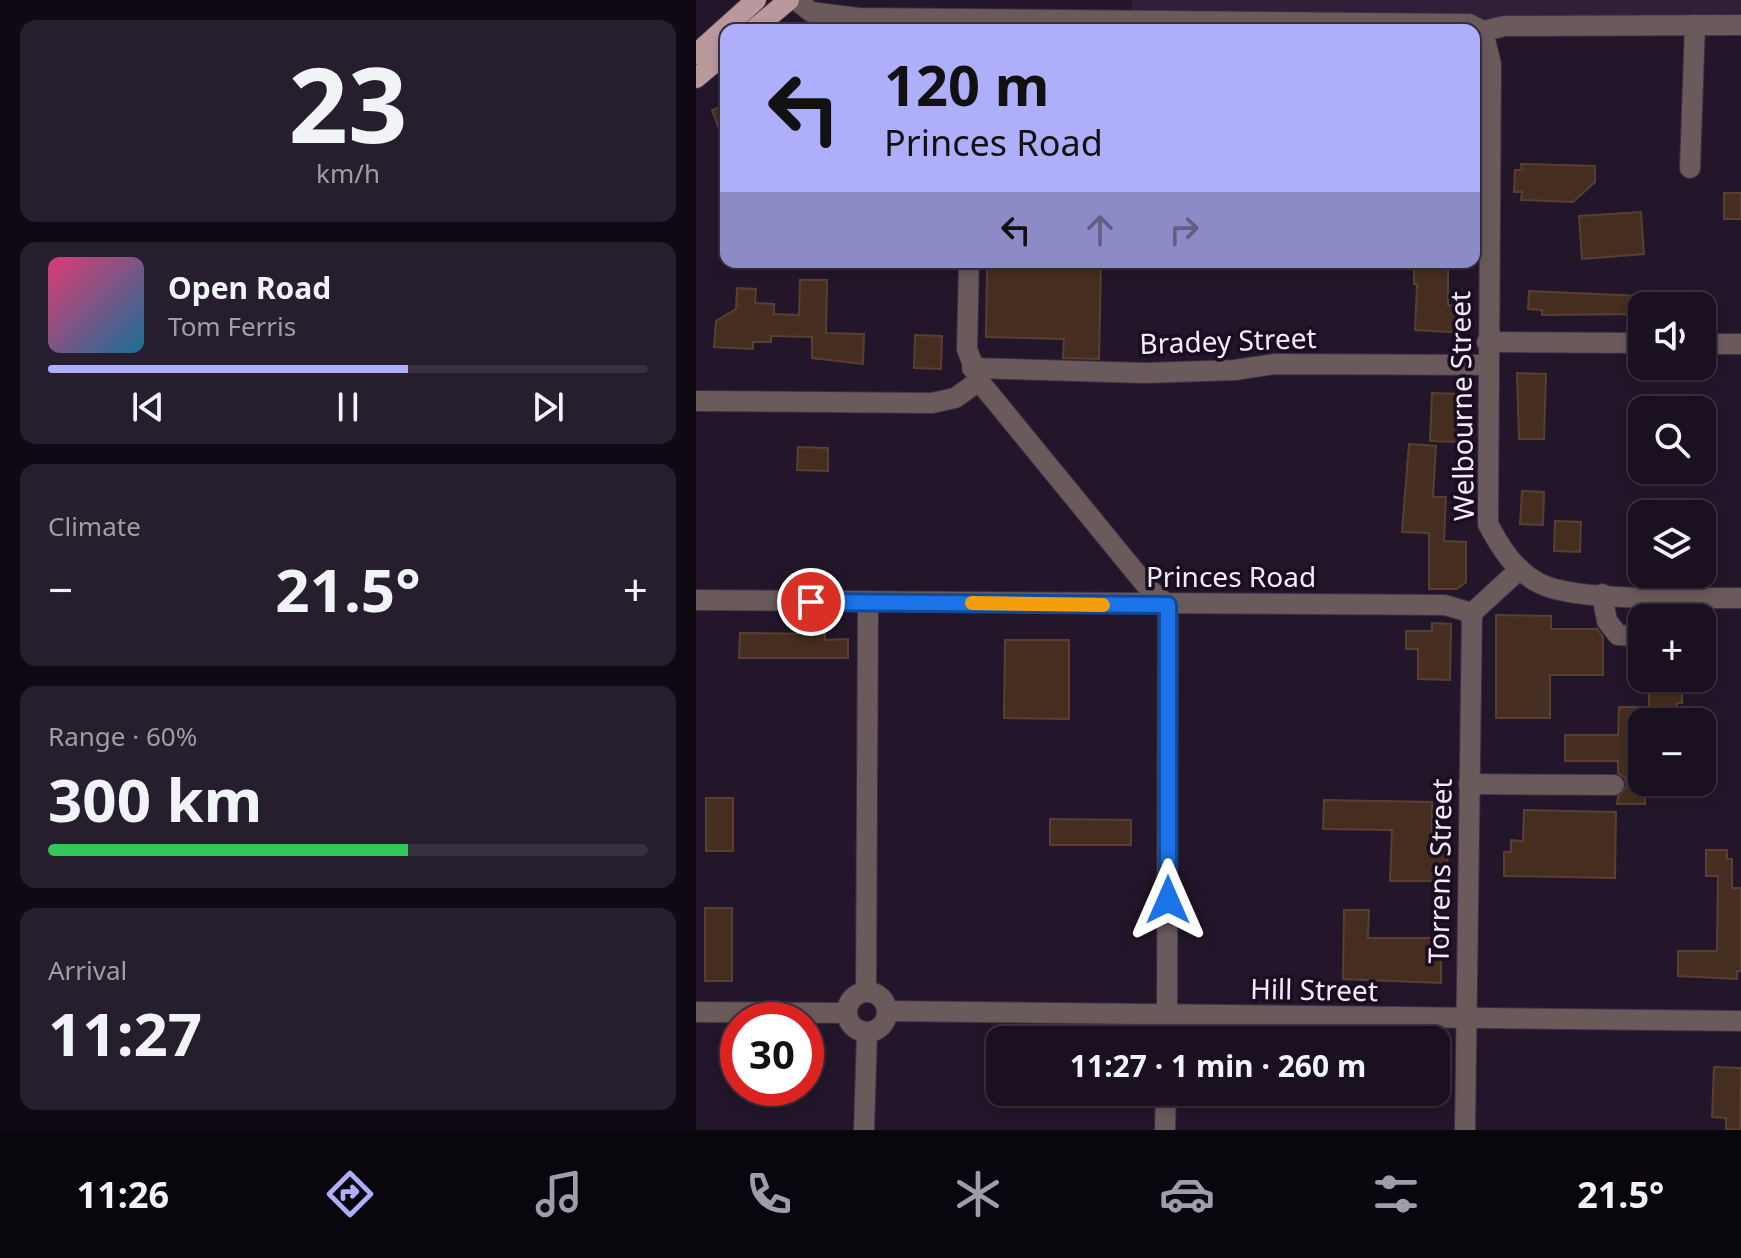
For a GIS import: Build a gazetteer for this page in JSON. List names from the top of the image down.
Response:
{
  "streets": {
    "street": [
      "Bradey Street",
      "Welbourne Street",
      "Princes Road",
      "Torrens Street",
      "Hill Street"
    ]
  },
  "crossings": [
    ["Bradey Street", "Welbourne Street"],
    ["Princes Road", "Torrens Street"],
    ["Torrens Street", "Hill Street"]
  ],
  "page": {
    "tile": [
      ["23", "km/h"],
      "Climate",
      ["Range · 60%", "300 km"],
      ["Arrival", "11:27"]
    ],
    "turn": ["120 m", "Princes Road"],
    "song": ["Open Road", "Tom Ferris"],
    "map_buttons": ["+", "−"],
    "heat": ["−", "21.5°", "+"],
    "limit": "30",
    "trip": "11:27 · 1 min · 260 m",
    "tabs": ["11:26", "21.5°"]
  }
}
